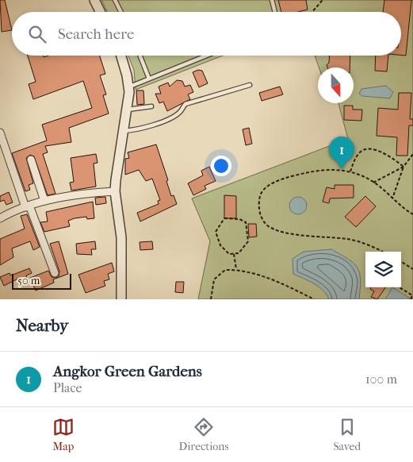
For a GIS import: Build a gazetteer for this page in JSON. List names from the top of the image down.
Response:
{
  "scale_bar": "50 m",
  "north": "bottom",
  "page": {
    "search": "Search here",
    "pins": "1",
    "scale": "50 m",
    "heading": "Nearby",
    "list": [
      {
        "mark": "1",
        "name": "Angkor Green Gardens",
        "note": "Place",
        "value": "100 m"
      }
    ],
    "nav": ["Map", "Directions", "Saved"]
  }
}
